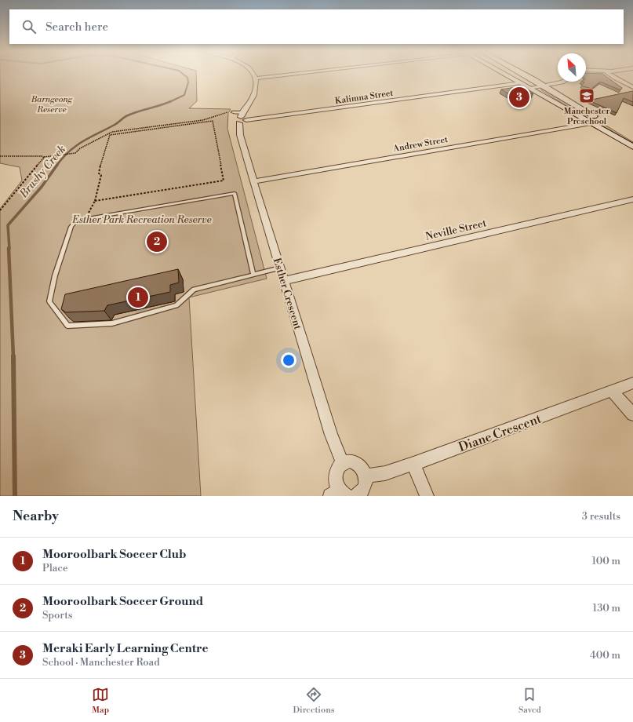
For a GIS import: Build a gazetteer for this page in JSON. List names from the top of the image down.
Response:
{
  "streets": {
    "street": [
      "Kalimna Street",
      "Andrew Street",
      "Neville Street",
      "Esther Crescent",
      "Diane Crescent"
    ]
  },
  "crossings": [
    ["Kalimna Street", "Esther Crescent"],
    ["Andrew Street", "Esther Crescent"],
    ["Neville Street", "Esther Crescent"]
  ],
  "water": ["Brushy Creek"],
  "parks": ["Barngeong Reserve", "Esther Park Recreation Reserve"],
  "places": {
    "school or university": ["Manchester Preschool"]
  },
  "north": "top left",
  "page": {
    "search": "Search here",
    "pins": ["3", "2", "1"],
    "heading": ["Nearby", "3 results"],
    "list": [
      {
        "mark": "1",
        "name": "Mooroolbark Soccer Club",
        "note": "Place",
        "value": "100 m"
      },
      {
        "mark": "2",
        "name": "Mooroolbark Soccer Ground",
        "note": "Sports",
        "value": "130 m"
      },
      {
        "mark": "3",
        "name": "Meraki Early Learning Centre",
        "note": "School · Manchester Road",
        "value": "400 m"
      }
    ],
    "nav": ["Map", "Directions", "Saved"]
  }
}
